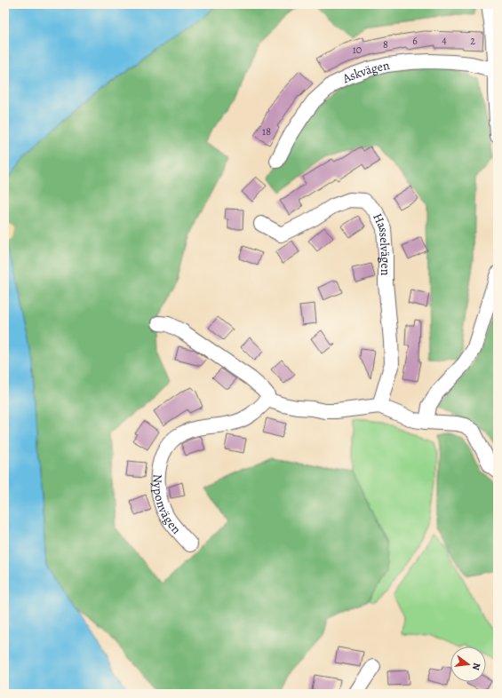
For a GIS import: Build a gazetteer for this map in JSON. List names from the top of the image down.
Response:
{
  "streets": {
    "street": ["Askvägen", "Hasselvägen", "Nyponvägen"]
  },
  "house_numbers": [
    "4",
    "6",
    "2",
    "8",
    "10",
    "18"
  ],
  "north": "right"
}
